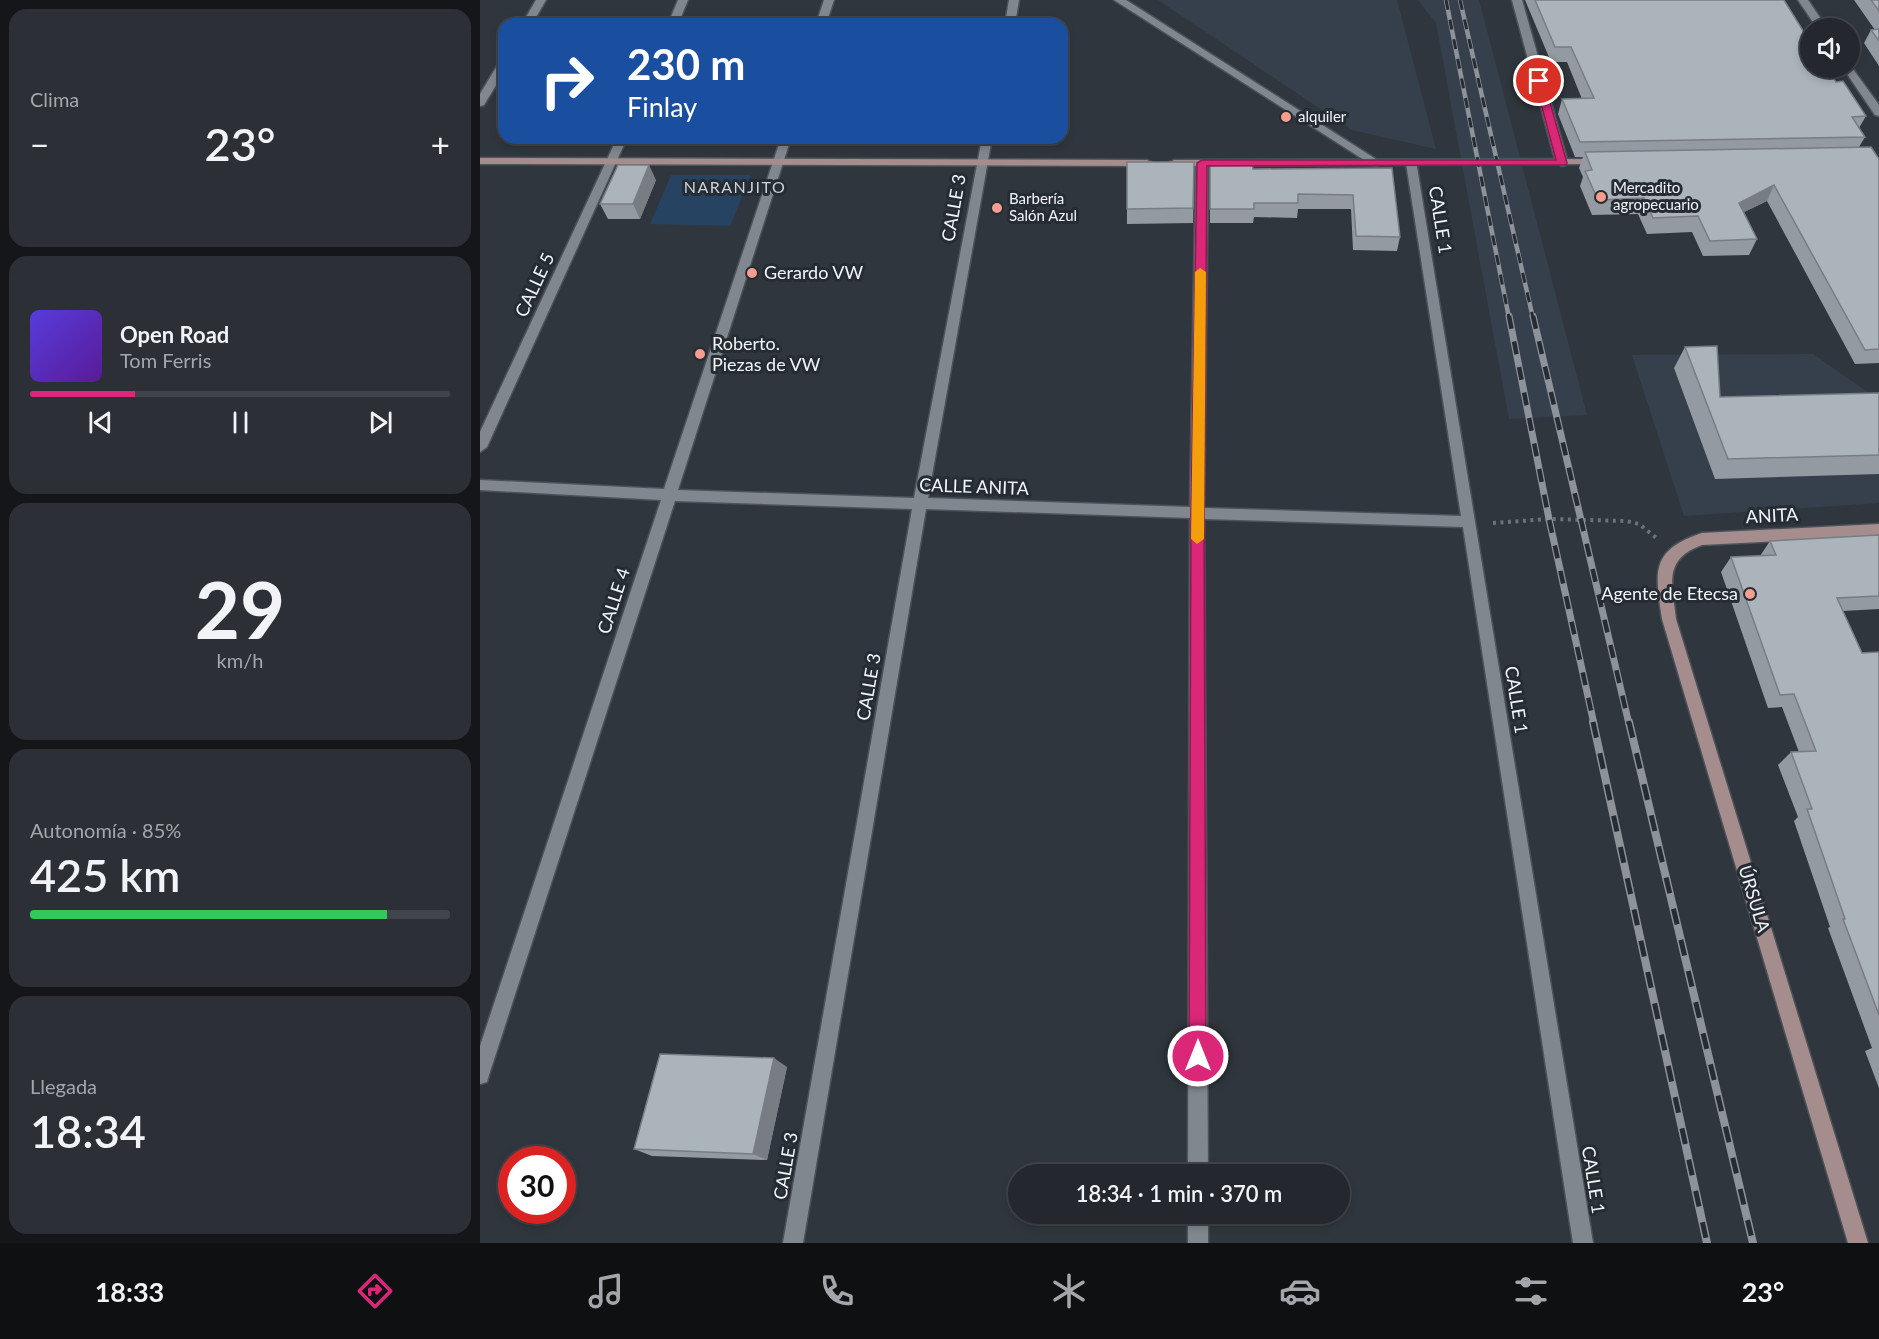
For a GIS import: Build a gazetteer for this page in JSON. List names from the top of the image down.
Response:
{
  "streets": {
    "street": [
      "CALLE 3",
      "CALLE 1",
      "CALLE 5",
      "CALLE ANITA",
      "ANITA",
      "CALLE 4",
      "ÚRSULA"
    ]
  },
  "crossings": [
    ["CALLE 3", "CALLE ANITA"],
    ["CALLE 1", "CALLE ANITA"],
    ["CALLE ANITA", "CALLE 4"],
    ["ANITA", "ÚRSULA"]
  ],
  "districts": ["NARANJITO"],
  "places": [
    "alquiler",
    "Mercadito agropecuario",
    "Barbería Salón Azul",
    "Gerardo VW",
    "Roberto. Piezas de VW",
    "Agente de Etecsa"
  ],
  "page": {
    "tile": [
      "Clima",
      ["29", "km/h"],
      ["Autonomía · 85%", "425 km"],
      ["Llegada", "18:34"]
    ],
    "turn": ["230 m", "Finlay"],
    "heat": ["−", "23°", "+"],
    "song": ["Open Road", "Tom Ferris"],
    "limit": "30",
    "trip": "18:34 · 1 min · 370 m",
    "tabs": ["18:33", "23°"]
  }
}
